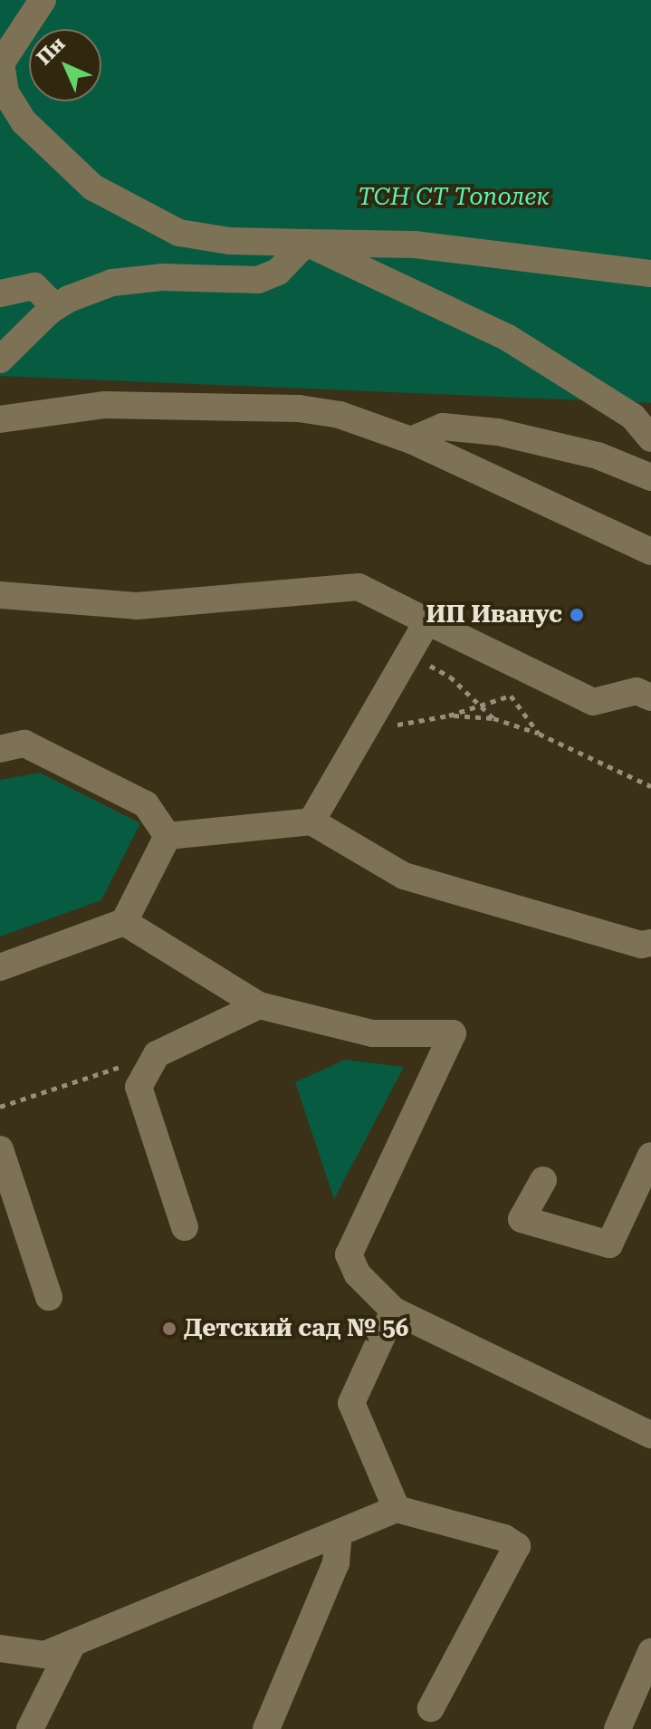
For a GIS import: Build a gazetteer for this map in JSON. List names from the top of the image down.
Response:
{
  "parks": ["ТСН СТ Тополек"],
  "places": ["ИП Иванус", "Детский сад № 56"],
  "north": "top left"
}
